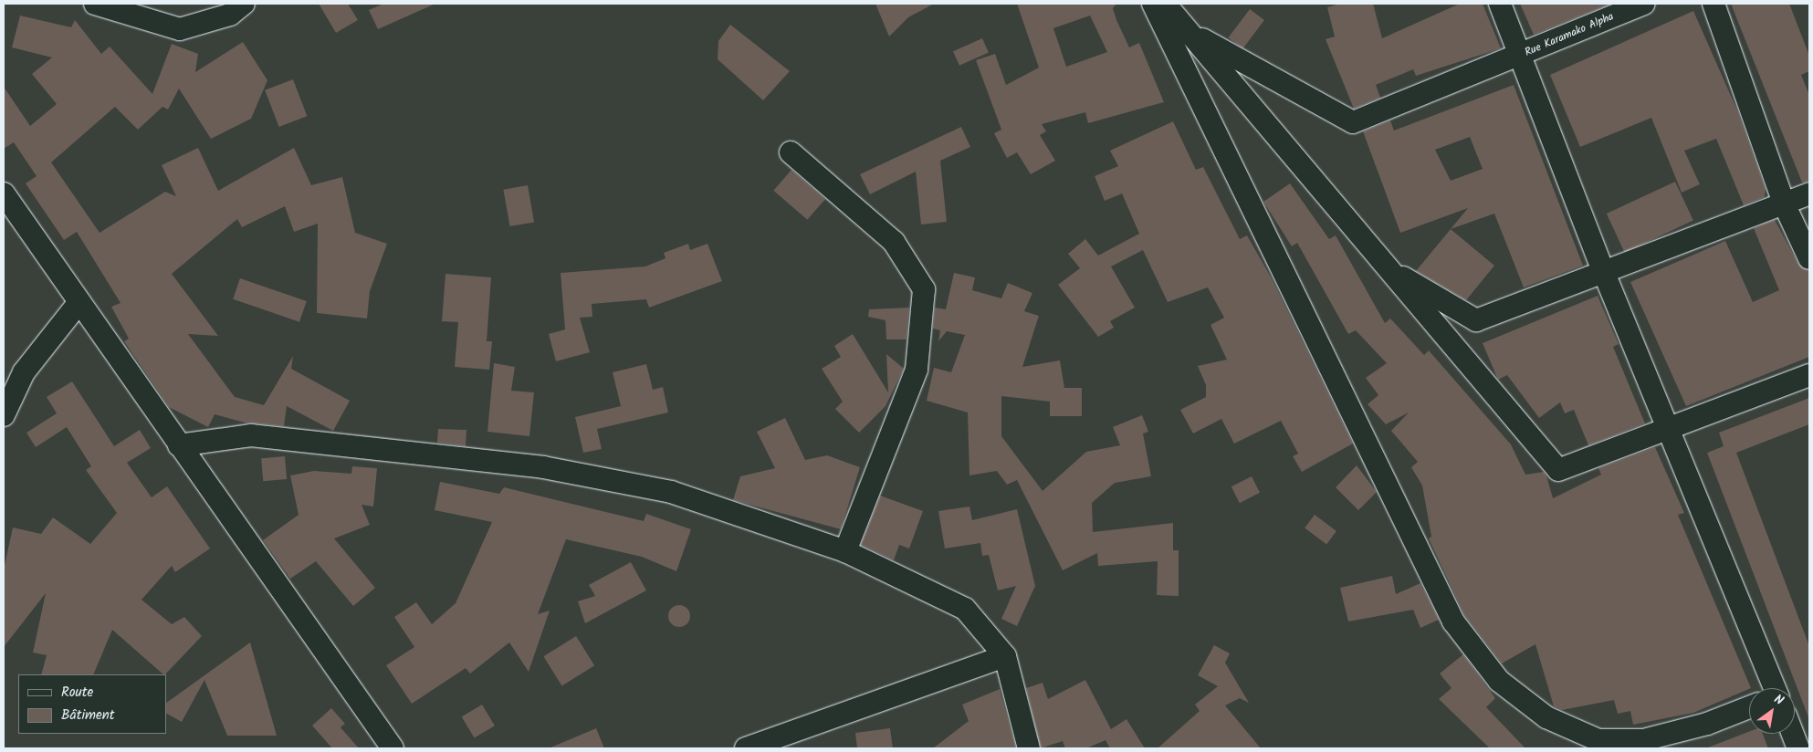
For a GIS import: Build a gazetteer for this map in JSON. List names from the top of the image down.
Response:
{
  "streets": {
    "street": ["Rue Karamako Alpha"]
  },
  "legend": ["Route", "Bâtiment"],
  "north": "top right"
}
